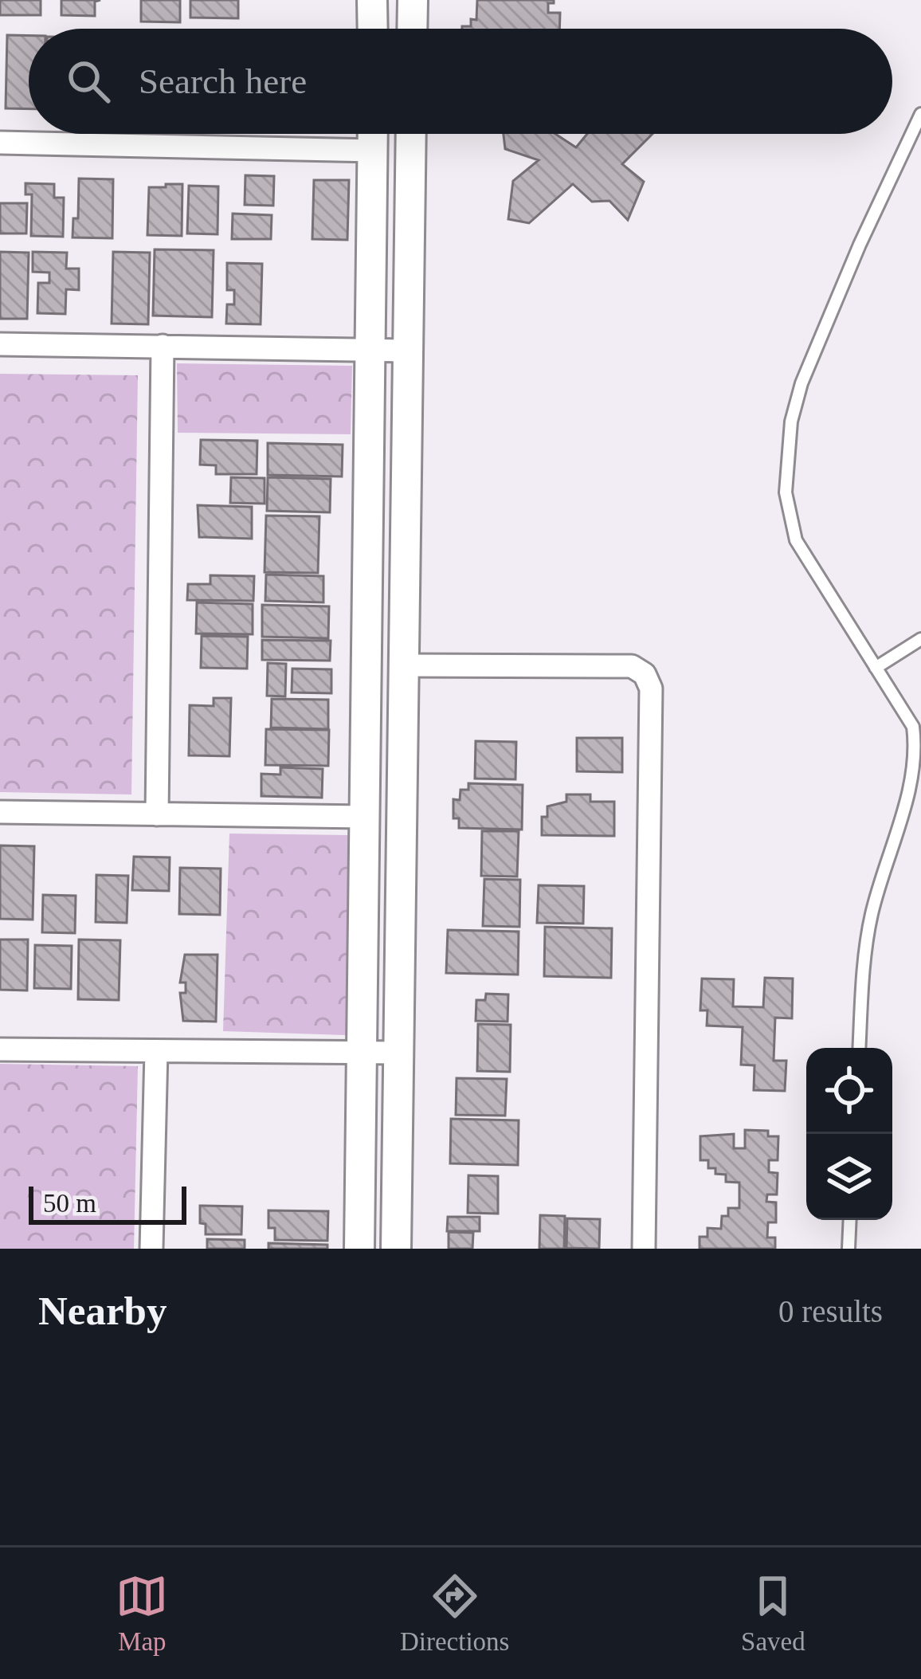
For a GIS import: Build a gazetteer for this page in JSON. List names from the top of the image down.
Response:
{
  "scale_bar": "50 m",
  "page": {
    "search": "Search here",
    "scale": "50 m",
    "heading": ["Nearby", "0 results"],
    "nav": ["Map", "Directions", "Saved"]
  }
}
